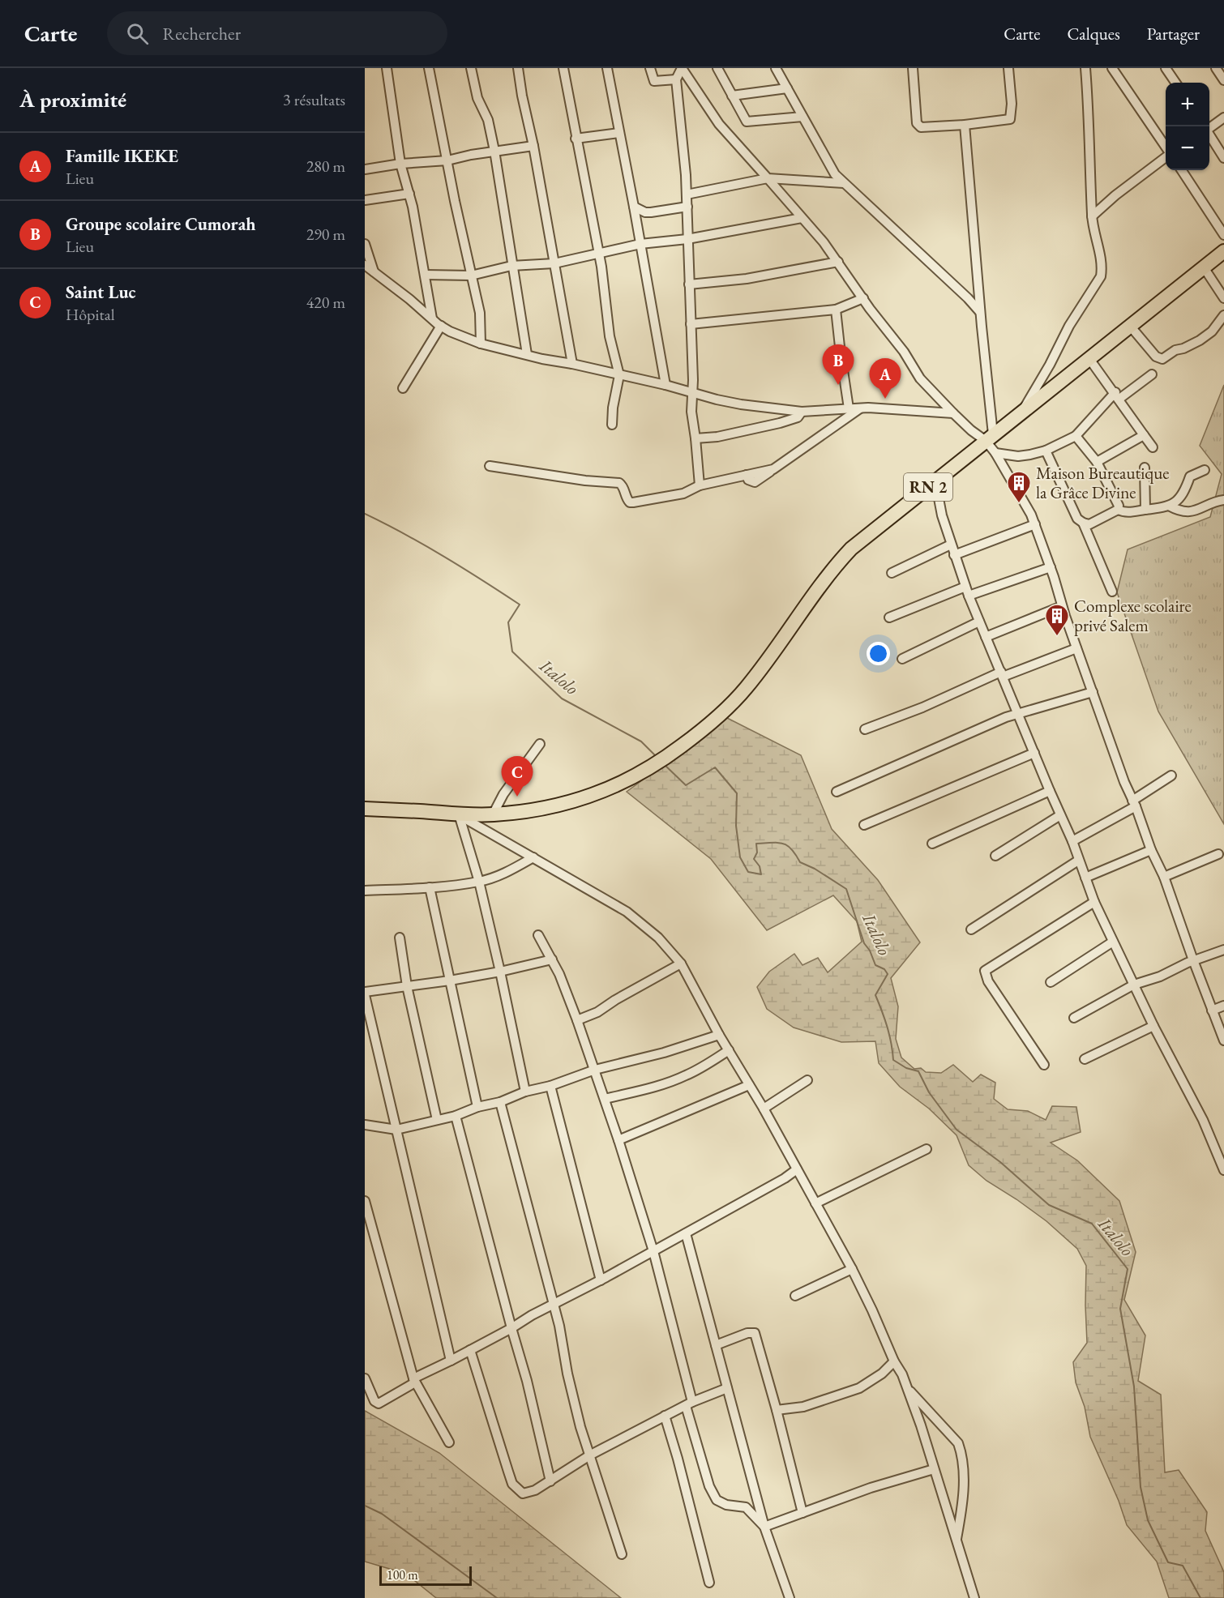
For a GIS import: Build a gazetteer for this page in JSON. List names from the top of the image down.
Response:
{
  "streets": {
    "highway": ["RN 2"]
  },
  "water": ["Italolo"],
  "places": {
    "building": ["Maison Bureautique la Grâce Divine", "Complexe scolaire privé Salem"]
  },
  "scale_bar": "100 m",
  "page": {
    "header": "Carte",
    "search": "Rechercher",
    "nav": ["Carte", "Calques", "Partager"],
    "heading": ["À proximité", "3 résultats"],
    "map_buttons": ["+", "−"],
    "list": [
      {
        "mark": "A",
        "name": "Famille IKEKE",
        "note": "Lieu",
        "value": "280 m"
      },
      {
        "mark": "B",
        "name": "Groupe scolaire Cumorah",
        "note": "Lieu",
        "value": "290 m"
      },
      {
        "mark": "C",
        "name": "Saint Luc",
        "note": "Hôpital",
        "value": "420 m"
      }
    ],
    "pins": ["B", "A", "C"],
    "scale": "100 m"
  }
}
